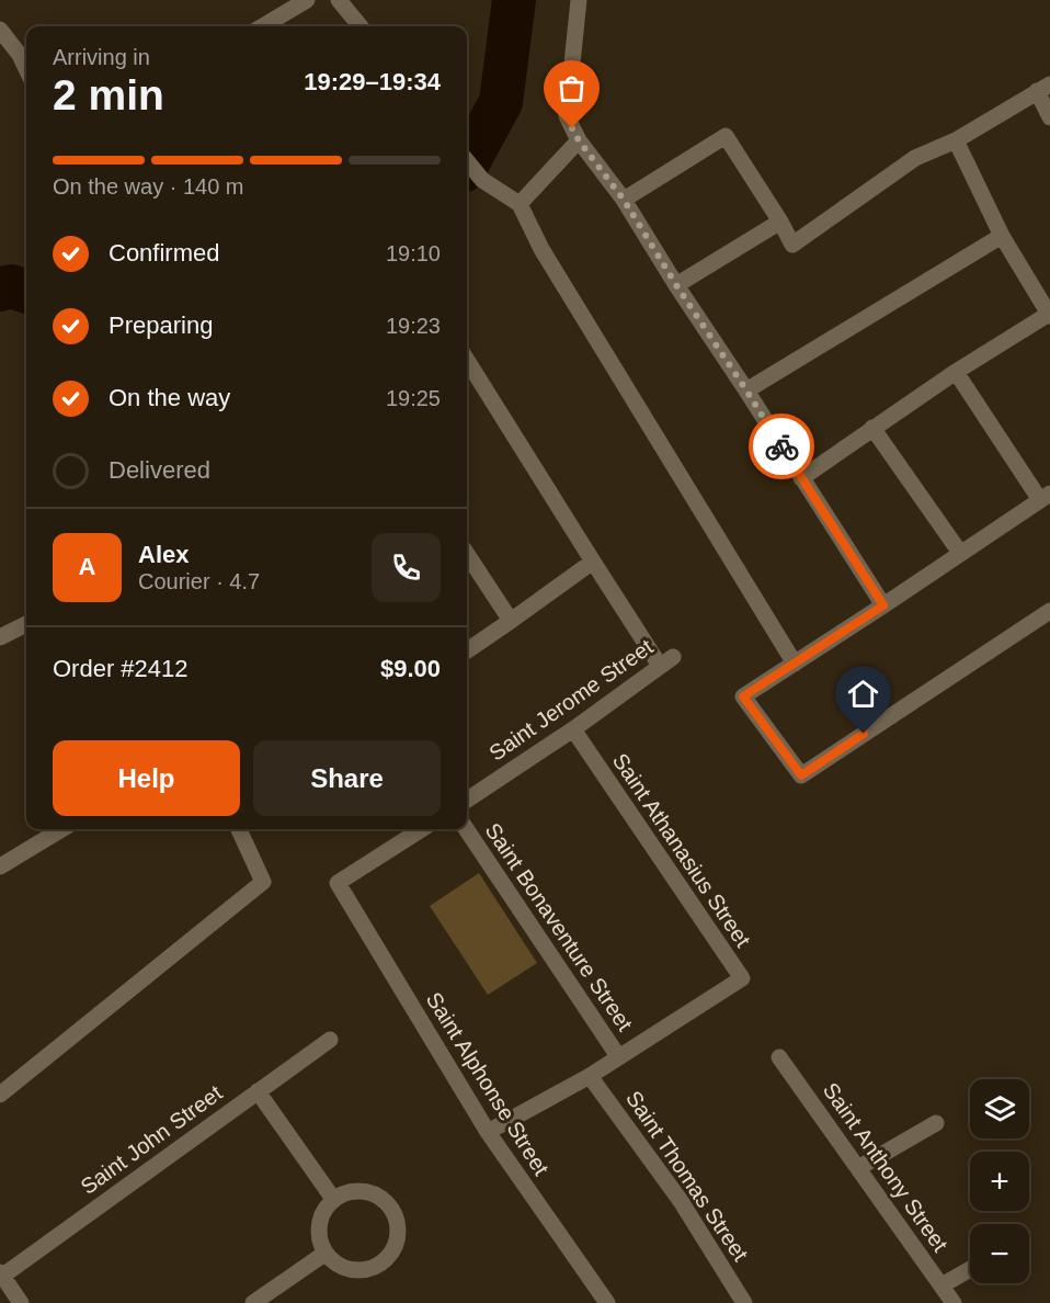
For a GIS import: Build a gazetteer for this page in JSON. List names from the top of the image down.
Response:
{
  "streets": {
    "street": [
      "Saint Jerome Street",
      "Saint Athanasius Street",
      "Saint Bonaventure Street",
      "Saint Alphonse Street",
      "Saint John Street",
      "Saint Anthony Street",
      "Saint Thomas Street"
    ]
  },
  "crossings": [
    ["Saint Jerome Street", "Saint Athanasius Street"],
    ["Saint Athanasius Street", "Saint Bonaventure Street"],
    ["Saint Athanasius Street", "Saint Alphonse Street"],
    ["Saint Athanasius Street", "Saint Thomas Street"]
  ],
  "page": {
    "heading": ["2 min", "Arriving in", "19:29–19:34"],
    "panel": [
      "Alex",
      "Courier · 4.7",
      "Order #2412",
      "$9.00"
    ],
    "bar": "On the way · 140 m",
    "list": [
      ["Confirmed", "19:10"],
      ["Preparing", "19:23"],
      ["On the way", "19:25"],
      "Delivered"
    ],
    "round": "A",
    "buttons": ["Help", "Share"],
    "map_buttons": ["+", "−"]
  }
}
